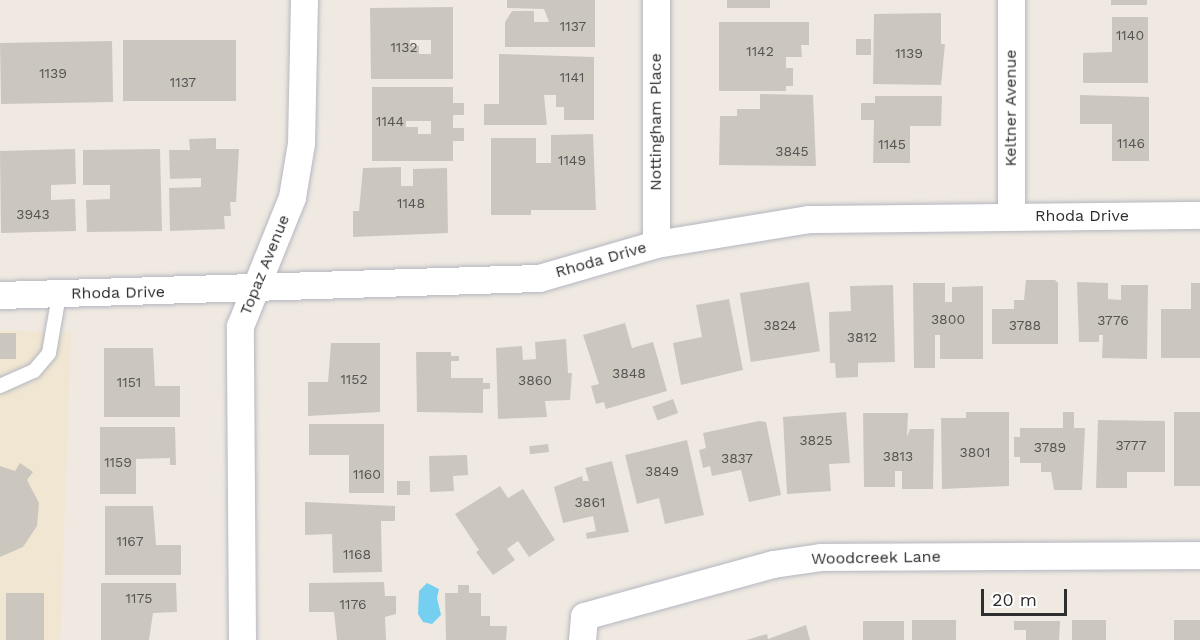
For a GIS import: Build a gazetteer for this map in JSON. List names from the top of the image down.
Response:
{
  "streets": {
    "street": [
      "Keltner Avenue",
      "Nottingham Place",
      "Rhoda Drive",
      "Topaz Avenue",
      "Woodcreek Lane"
    ]
  },
  "crossings": [
    ["Keltner Avenue", "Rhoda Drive"],
    ["Nottingham Place", "Rhoda Drive"],
    ["Rhoda Drive", "Topaz Avenue"]
  ],
  "house_numbers": [
    "1137",
    "1140",
    "1132",
    "1142",
    "1139",
    "1139",
    "1141",
    "1137",
    "1144",
    "1146",
    "1145",
    "3845",
    "1149",
    "1148",
    "3943",
    "3800",
    "3776",
    "3824",
    "3788",
    "3812",
    "3848",
    "1152",
    "3860",
    "1151",
    "3825",
    "3777",
    "3789",
    "3801",
    "3813",
    "3837",
    "1159",
    "3849",
    "1160",
    "3861",
    "1167",
    "1168",
    "1175",
    "1176"
  ],
  "scale_bar": "20 m"
}
